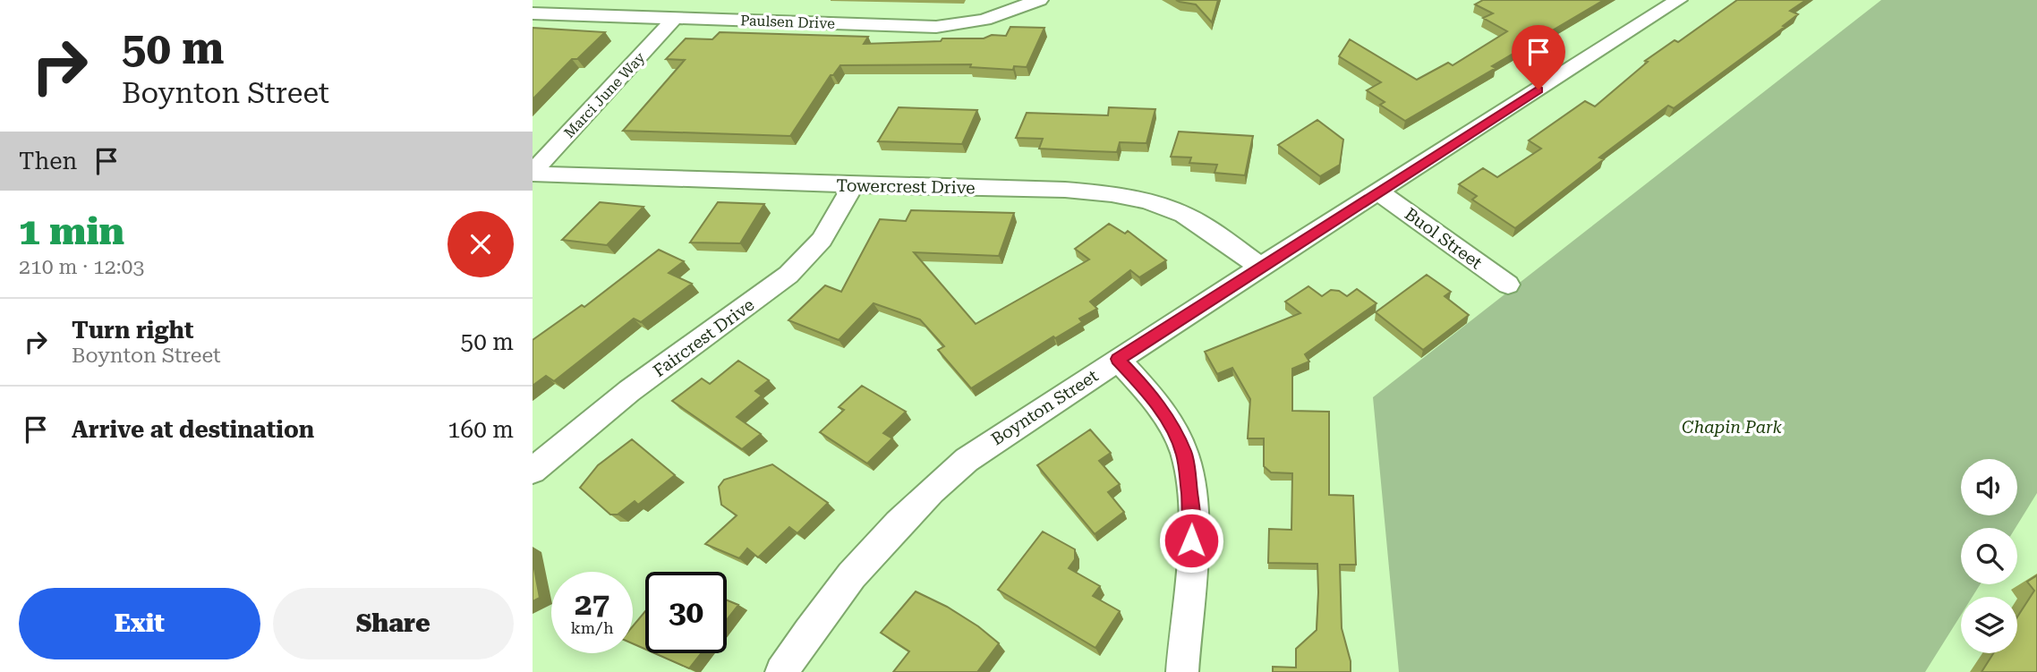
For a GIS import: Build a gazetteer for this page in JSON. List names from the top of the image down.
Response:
{
  "streets": {
    "street": [
      "Paulsen Drive",
      "Marci June Way",
      "Towercrest Drive",
      "Buol Street",
      "Faircrest Drive",
      "Boynton Street"
    ]
  },
  "crossings": [
    ["Paulsen Drive", "Marci June Way"],
    ["Marci June Way", "Towercrest Drive"],
    ["Towercrest Drive", "Faircrest Drive"],
    ["Towercrest Drive", "Boynton Street"],
    ["Buol Street", "Boynton Street"]
  ],
  "parks": ["Chapin Park"],
  "page": {
    "turn": ["50 m", "Boynton Street"],
    "then": "Then",
    "heading": ["1 min", "210 m · 12:03"],
    "list": [
      {
        "name": "Turn right",
        "note": "Boynton Street",
        "value": "50 m"
      },
      {
        "name": "Arrive at destination",
        "value": "160 m"
      }
    ],
    "speed": "27 km/h",
    "limit": "30",
    "buttons": ["Exit", "Share"]
  }
}
